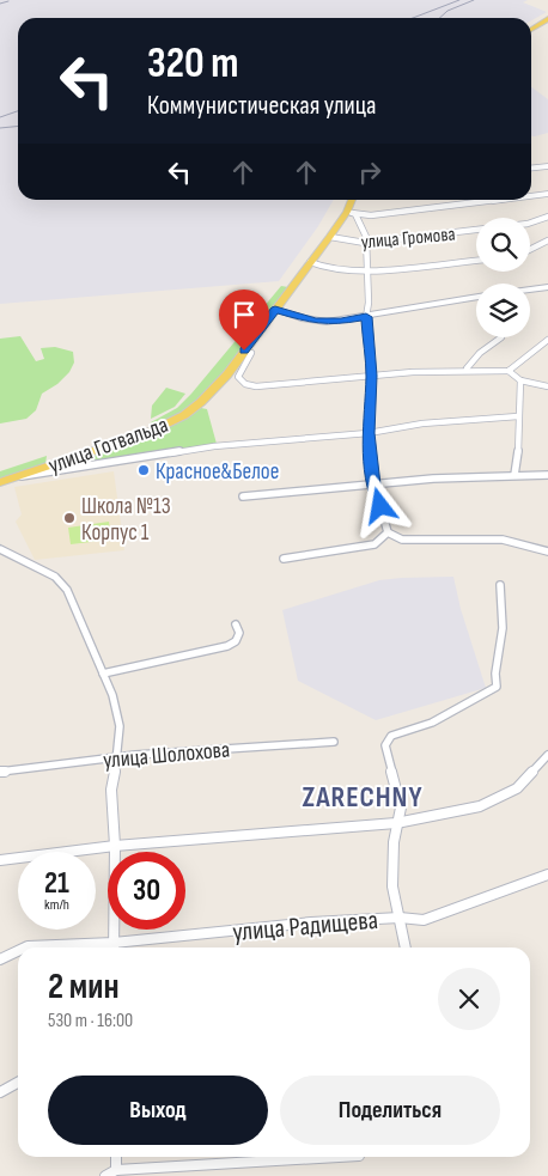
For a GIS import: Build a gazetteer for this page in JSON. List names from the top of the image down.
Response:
{
  "streets": {
    "main road": ["улица Готвальда"],
    "street": ["улица Громова", "улица Шолохова", "улица Радищева"]
  },
  "crossings": [
    ["улица Громова", "улица Готвальда"]
  ],
  "districts": ["ZARECHNY"],
  "places": ["Красное&Белое", "Школа №13 Корпус 1"],
  "page": {
    "turn": ["320 m", "Коммунистическая улица"],
    "speed": "21 km/h",
    "limit": "30",
    "heading": ["2 мин", "530 m · 16:00"],
    "buttons": ["Выход", "Поделиться"]
  }
}
